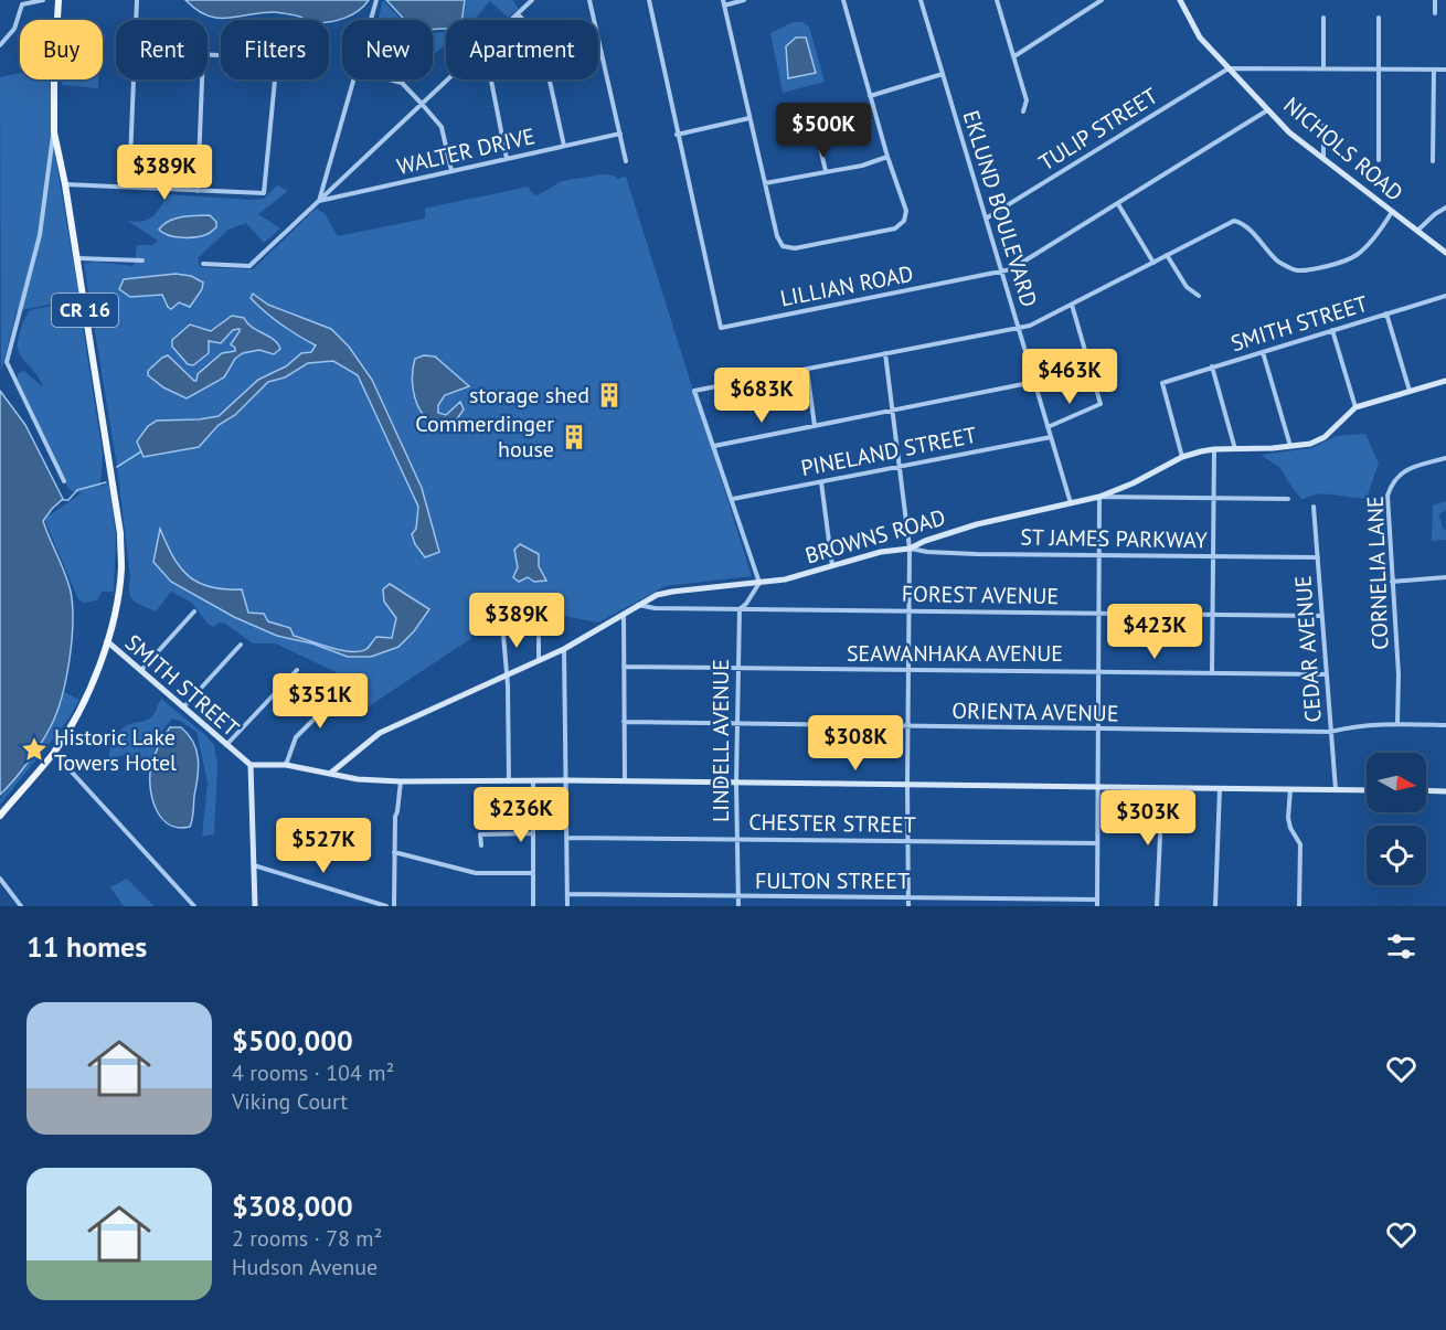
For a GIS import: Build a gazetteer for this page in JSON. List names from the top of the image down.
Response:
{
  "streets": {
    "main road": ["CR 16"],
    "street": [
      "TULIP STREET",
      "NICHOLS ROAD",
      "WALTER DRIVE",
      "EKLUND BOULEVARD",
      "LILLIAN ROAD",
      "SMITH STREET",
      "PINELAND STREET",
      "BROWNS ROAD",
      "ST JAMES PARKWAY",
      "CORNELIA LANE",
      "FOREST AVENUE",
      "CEDAR AVENUE",
      "SEAWANHAKA AVENUE",
      "ORIENTA AVENUE",
      "LINDELL AVENUE",
      "CHESTER STREET",
      "FULTON STREET"
    ]
  },
  "crossings": [
    ["TULIP STREET", "NICHOLS ROAD"],
    ["TULIP STREET", "EKLUND BOULEVARD"],
    ["NICHOLS ROAD", "LILLIAN ROAD"],
    ["EKLUND BOULEVARD", "LILLIAN ROAD"],
    ["EKLUND BOULEVARD", "PINELAND STREET"],
    ["EKLUND BOULEVARD", "BROWNS ROAD"],
    ["CR 16", "SMITH STREET"],
    ["SMITH STREET", "BROWNS ROAD"],
    ["BROWNS ROAD", "ST JAMES PARKWAY"],
    ["BROWNS ROAD", "FOREST AVENUE"],
    ["ST JAMES PARKWAY", "CEDAR AVENUE"],
    ["CORNELIA LANE", "ORIENTA AVENUE"],
    ["FOREST AVENUE", "CEDAR AVENUE"],
    ["FOREST AVENUE", "LINDELL AVENUE"],
    ["CEDAR AVENUE", "SEAWANHAKA AVENUE"],
    ["CEDAR AVENUE", "ORIENTA AVENUE"],
    ["SEAWANHAKA AVENUE", "LINDELL AVENUE"],
    ["ORIENTA AVENUE", "LINDELL AVENUE"],
    ["LINDELL AVENUE", "CHESTER STREET"],
    ["LINDELL AVENUE", "FULTON STREET"]
  ],
  "places": {
    "building": ["storage shed", "Commerdinger house"],
    "place": ["Historic Lake Towers Hotel"]
  },
  "north": "right",
  "page": {
    "chip": [
      "Buy",
      "Rent",
      "Filters",
      "New",
      "Apartment"
    ],
    "price": [
      "$500K",
      "$389K",
      "$463K",
      "$683K",
      "$389K",
      "$423K",
      "$351K",
      "$308K",
      "$236K",
      "$303K",
      "$527K"
    ],
    "heading": "11 homes",
    "list": [
      {
        "name": "$500,000",
        "note": "4 rooms · 104 m² · Viking Court"
      },
      {
        "name": "$308,000",
        "note": "2 rooms · 78 m² · Hudson Avenue"
      }
    ]
  }
}
